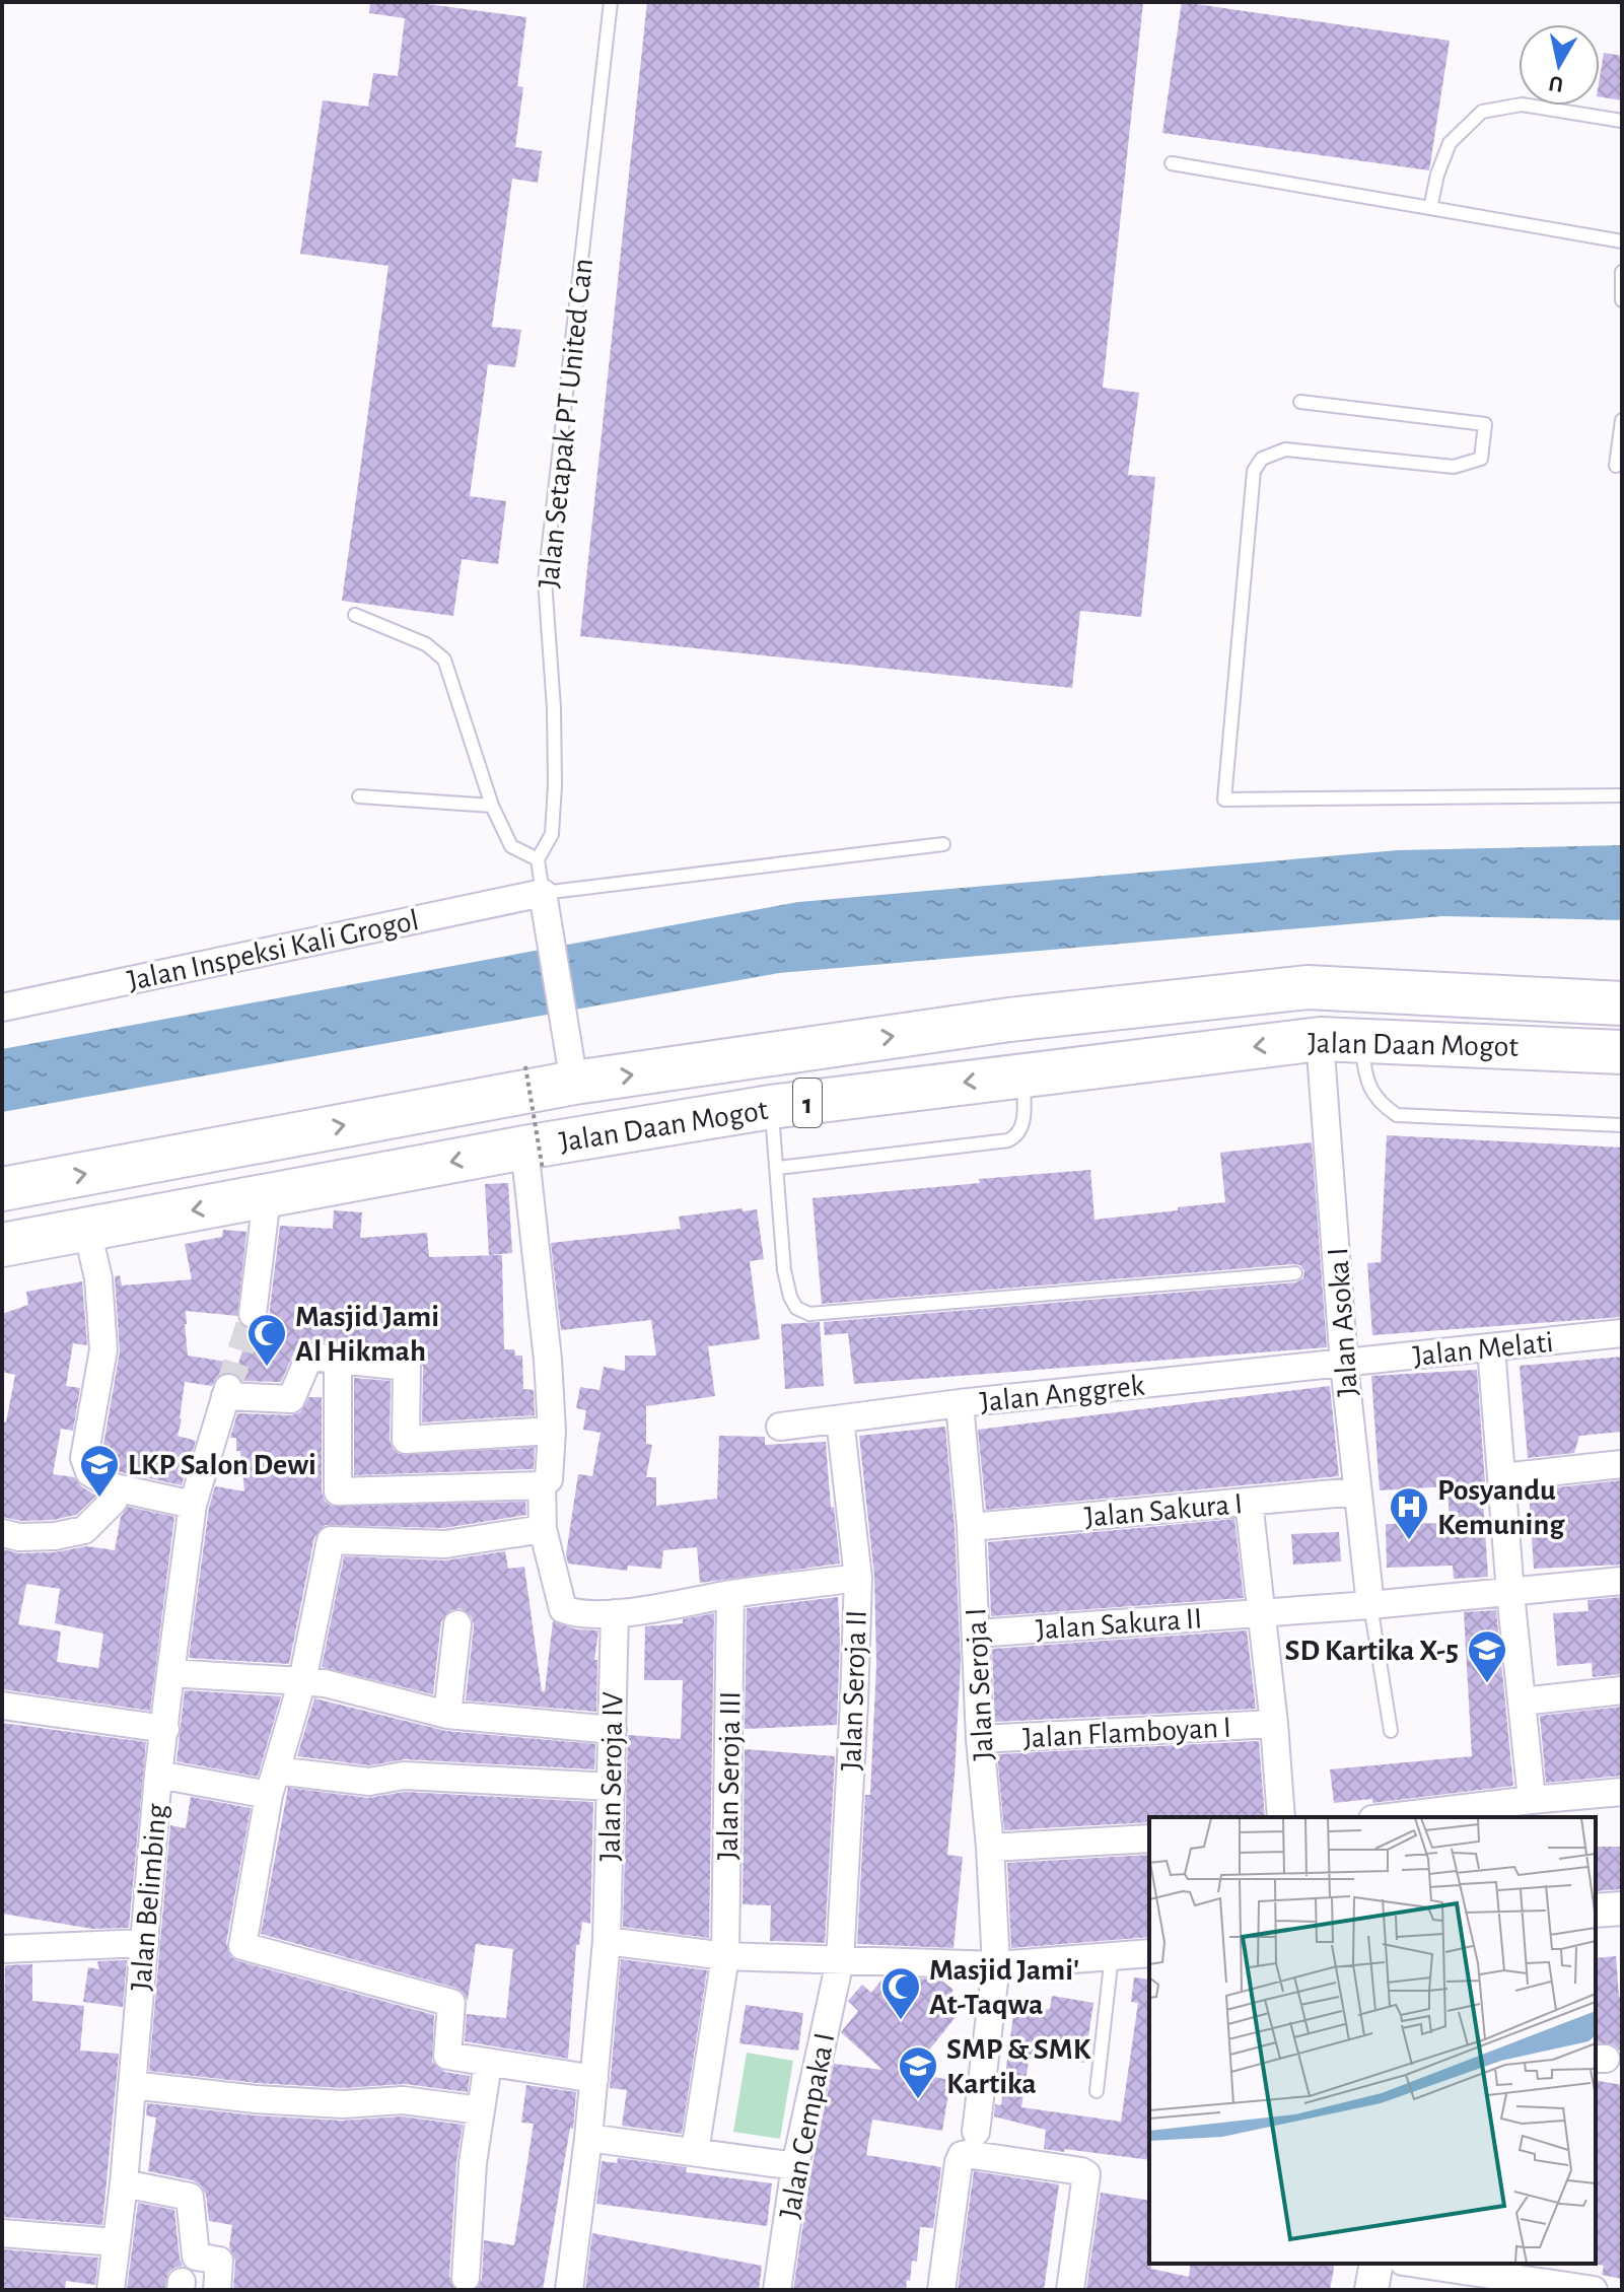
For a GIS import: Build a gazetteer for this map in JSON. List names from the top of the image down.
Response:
{
  "streets": {
    "highway": ["Jalan Daan Mogot", "1"],
    "street": [
      "Jalan Inspeksi Kali Grogol",
      "Jalan Asoka I",
      "Jalan Melati",
      "Jalan Anggrek",
      "Jalan Sakura I",
      "Jalan Sakura II",
      "Jalan Seroja I",
      "Jalan Seroja II",
      "Jalan Flamboyan I",
      "Jalan Seroja III",
      "Jalan Seroja IV",
      "Jalan Belimbing",
      "Jalan Cempaka I"
    ],
    "lane": ["Jalan Setapak PT United Can"]
  },
  "crossings": [
    ["Jalan Daan Mogot", "Jalan Asoka I"],
    ["Jalan Asoka I", "Jalan Melati"],
    ["Jalan Asoka I", "Jalan Anggrek"],
    ["Jalan Asoka I", "Jalan Sakura I"],
    ["Jalan Melati", "Jalan Anggrek"],
    ["Jalan Anggrek", "Jalan Seroja I"],
    ["Jalan Anggrek", "Jalan Seroja II"],
    ["Jalan Sakura I", "Jalan Seroja I"],
    ["Jalan Sakura II", "Jalan Seroja I"],
    ["Jalan Seroja I", "Jalan Flamboyan I"],
    ["Jalan Seroja II", "Jalan Cempaka I"]
  ],
  "places": {
    "mosque": ["Masjid Jami Al Hikmah", "Masjid Jami' At-Taqwa"],
    "school or university": ["LKP Salon Dewi", "SD Kartika X-5", "SMP & SMK Kartika"],
    "hospital": ["Posyandu Kemuning"]
  },
  "north": "bottom"
}
